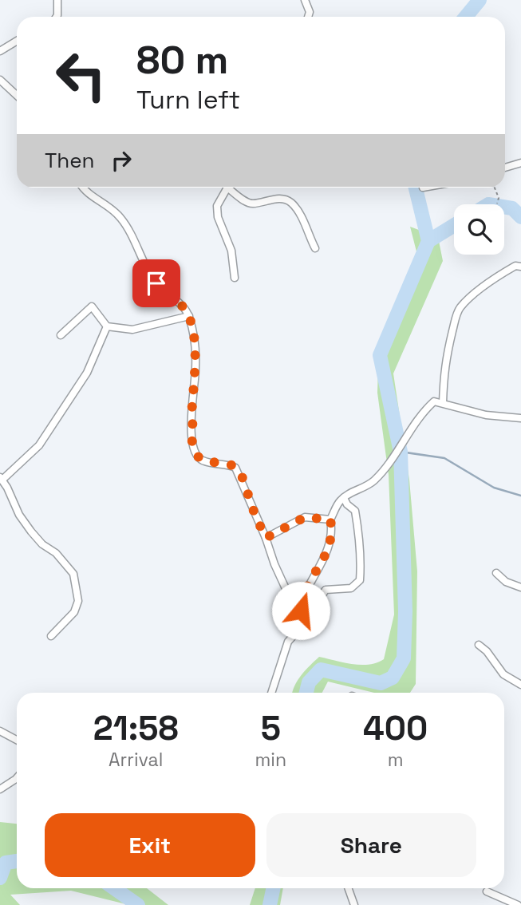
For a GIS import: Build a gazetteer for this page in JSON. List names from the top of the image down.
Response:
{
  "page": {
    "turn": ["80 m", "Turn left"],
    "then": "Then",
    "eta": [
      "21:58",
      "Arrival",
      "5",
      "min",
      "400",
      "m"
    ],
    "buttons": ["Exit", "Share"]
  }
}
